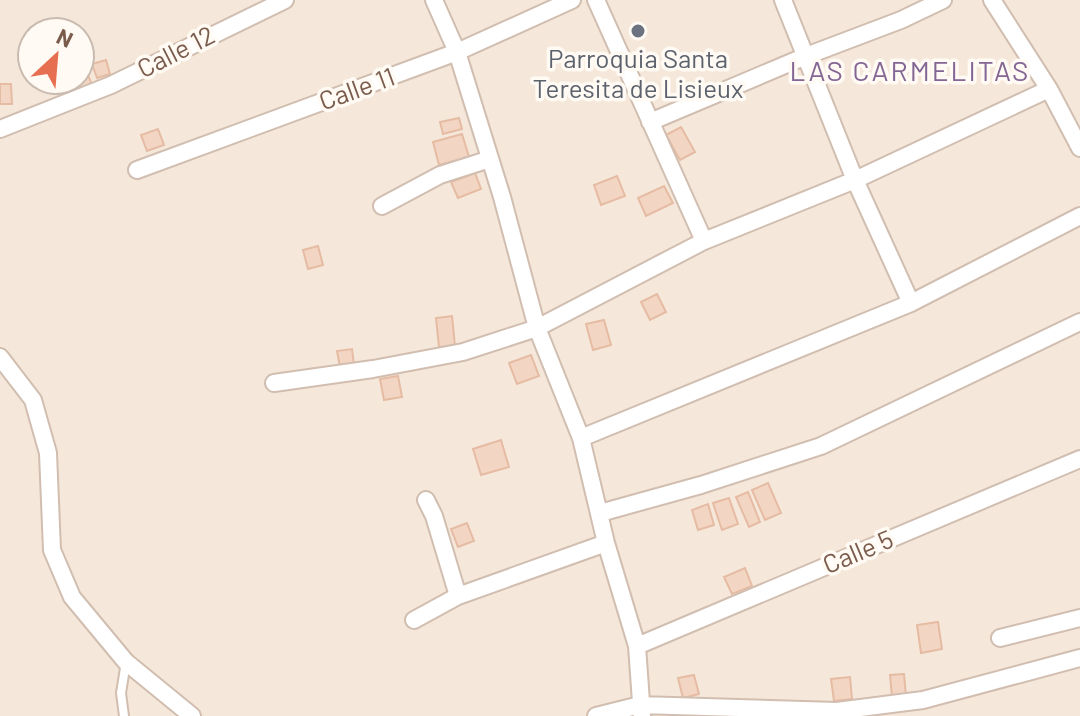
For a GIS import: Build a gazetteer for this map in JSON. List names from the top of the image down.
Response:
{
  "streets": {
    "street": ["Calle 12", "Calle 11", "Calle 5"]
  },
  "districts": ["LAS CARMELITAS"],
  "places": ["Parroquia Santa Teresita de Lisieux"],
  "north": "top right"
}
